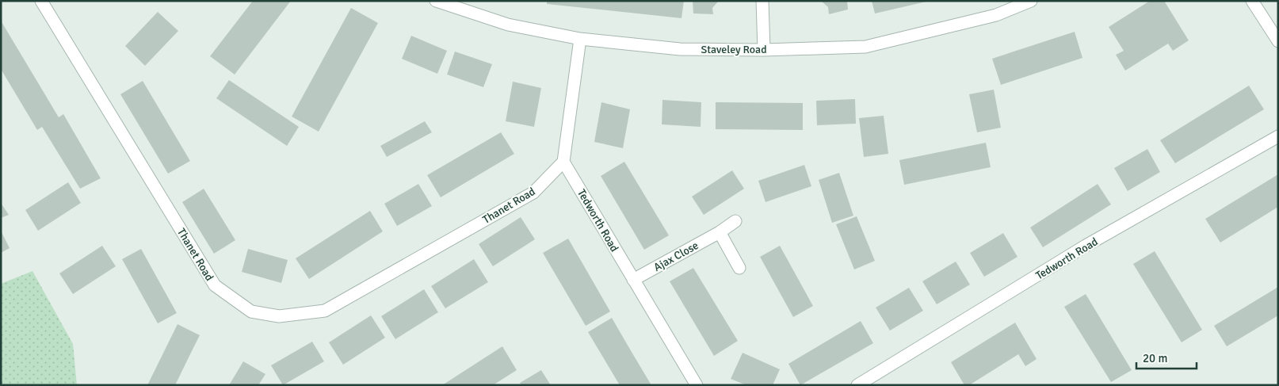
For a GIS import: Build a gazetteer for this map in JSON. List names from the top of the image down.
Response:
{
  "streets": {
    "street": [
      "Staveley Road",
      "Thanet Road",
      "Tedworth Road",
      "Ajax Close"
    ]
  },
  "crossings": [
    ["Thanet Road", "Tedworth Road"],
    ["Tedworth Road", "Ajax Close"]
  ],
  "scale_bar": "20 m"
}
